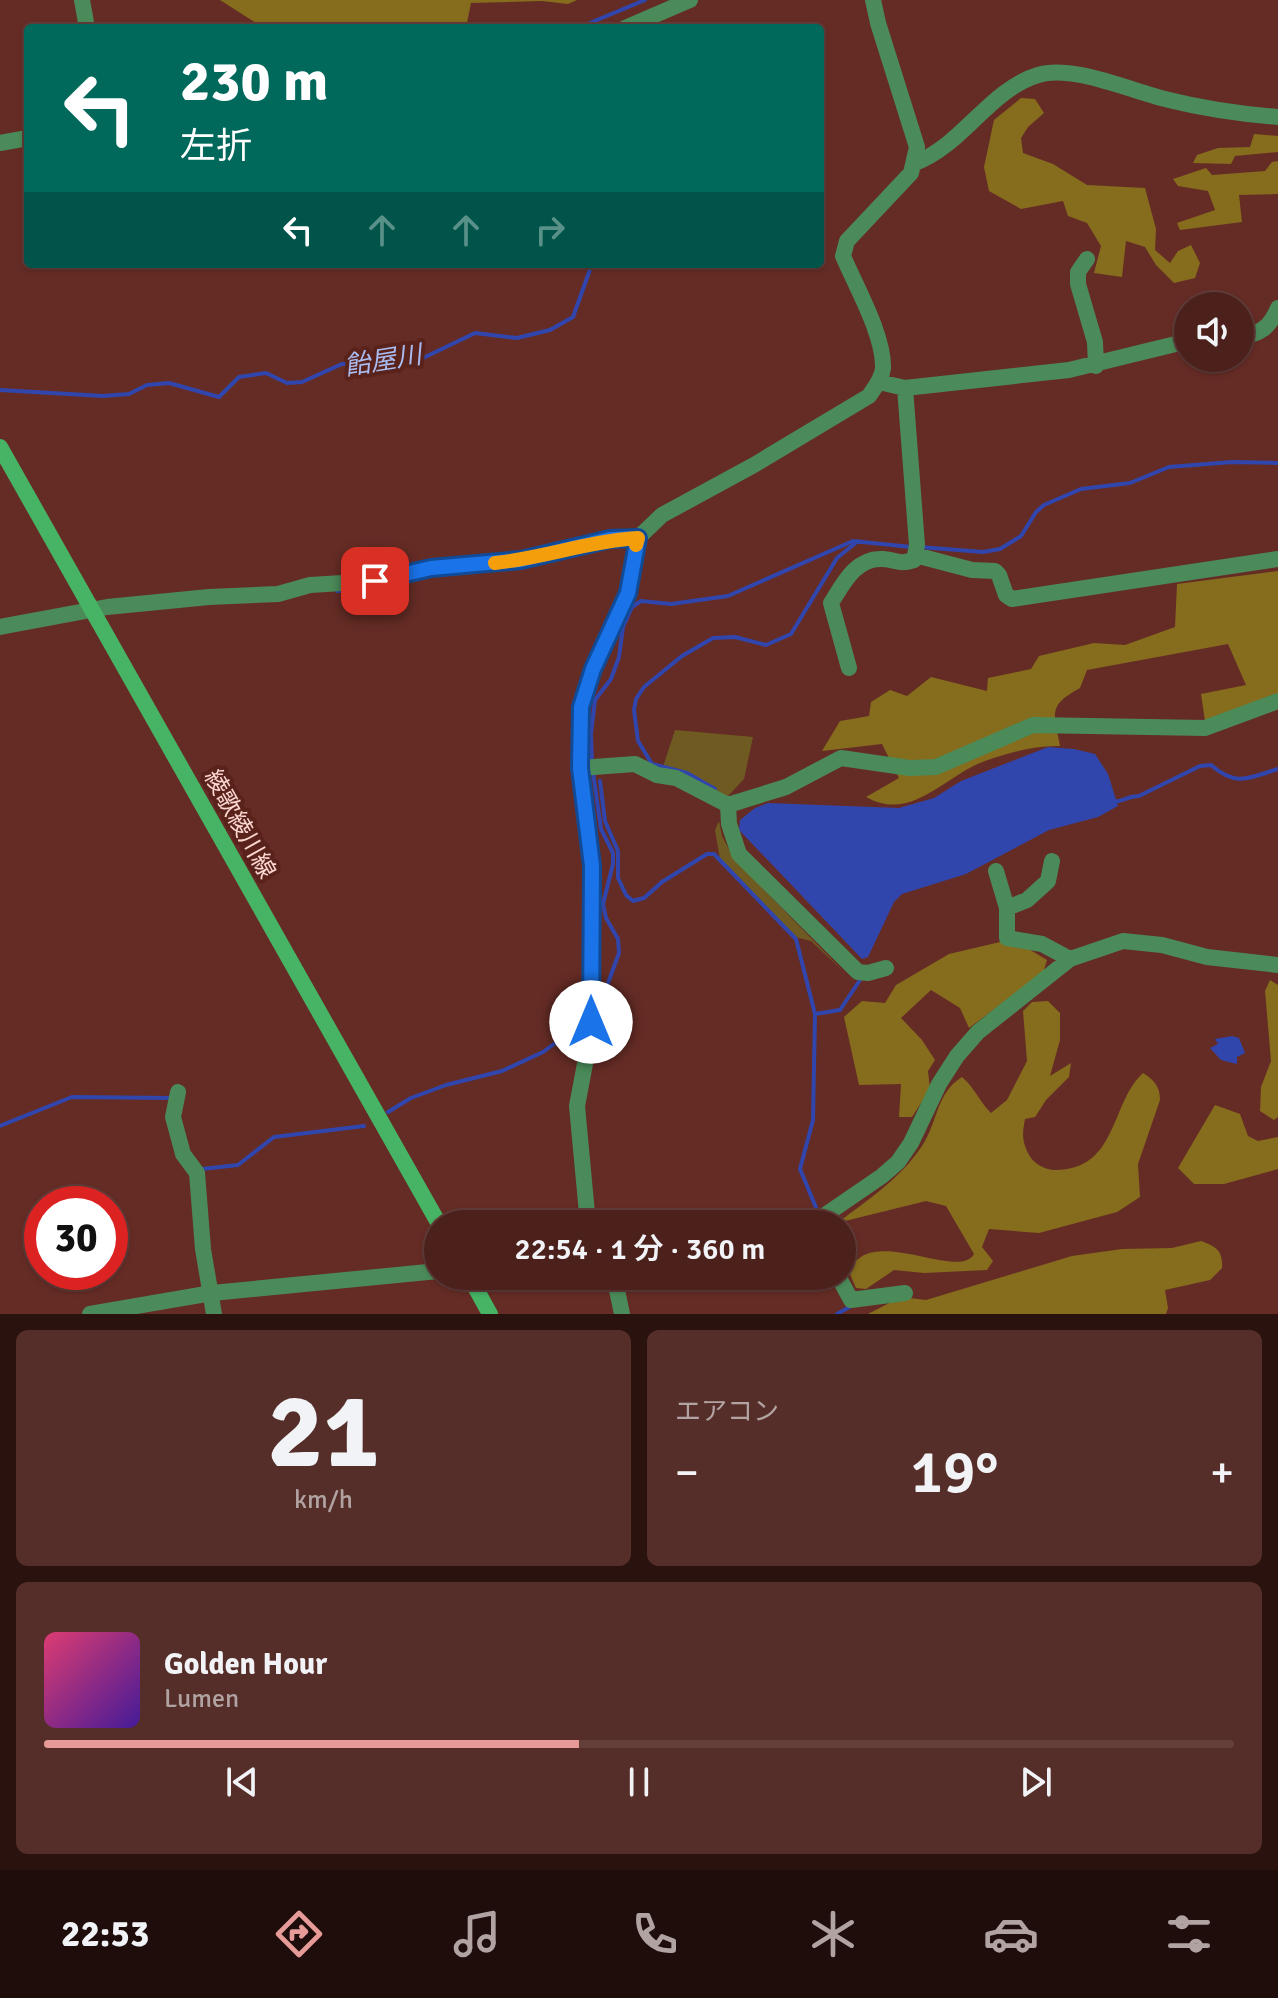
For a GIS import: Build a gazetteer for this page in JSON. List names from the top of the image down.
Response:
{
  "streets": {
    "main road": ["綾歌綾川線"]
  },
  "water": ["飴屋川"],
  "page": {
    "turn": ["230 m", "左折"],
    "limit": "30",
    "trip": "22:54 · 1 分 · 360 m",
    "tile": [
      ["21", "km/h"],
      "エアコン"
    ],
    "heat": ["−", "19°", "+"],
    "song": ["Golden Hour", "Lumen"],
    "tabs": "22:53"
  }
}
